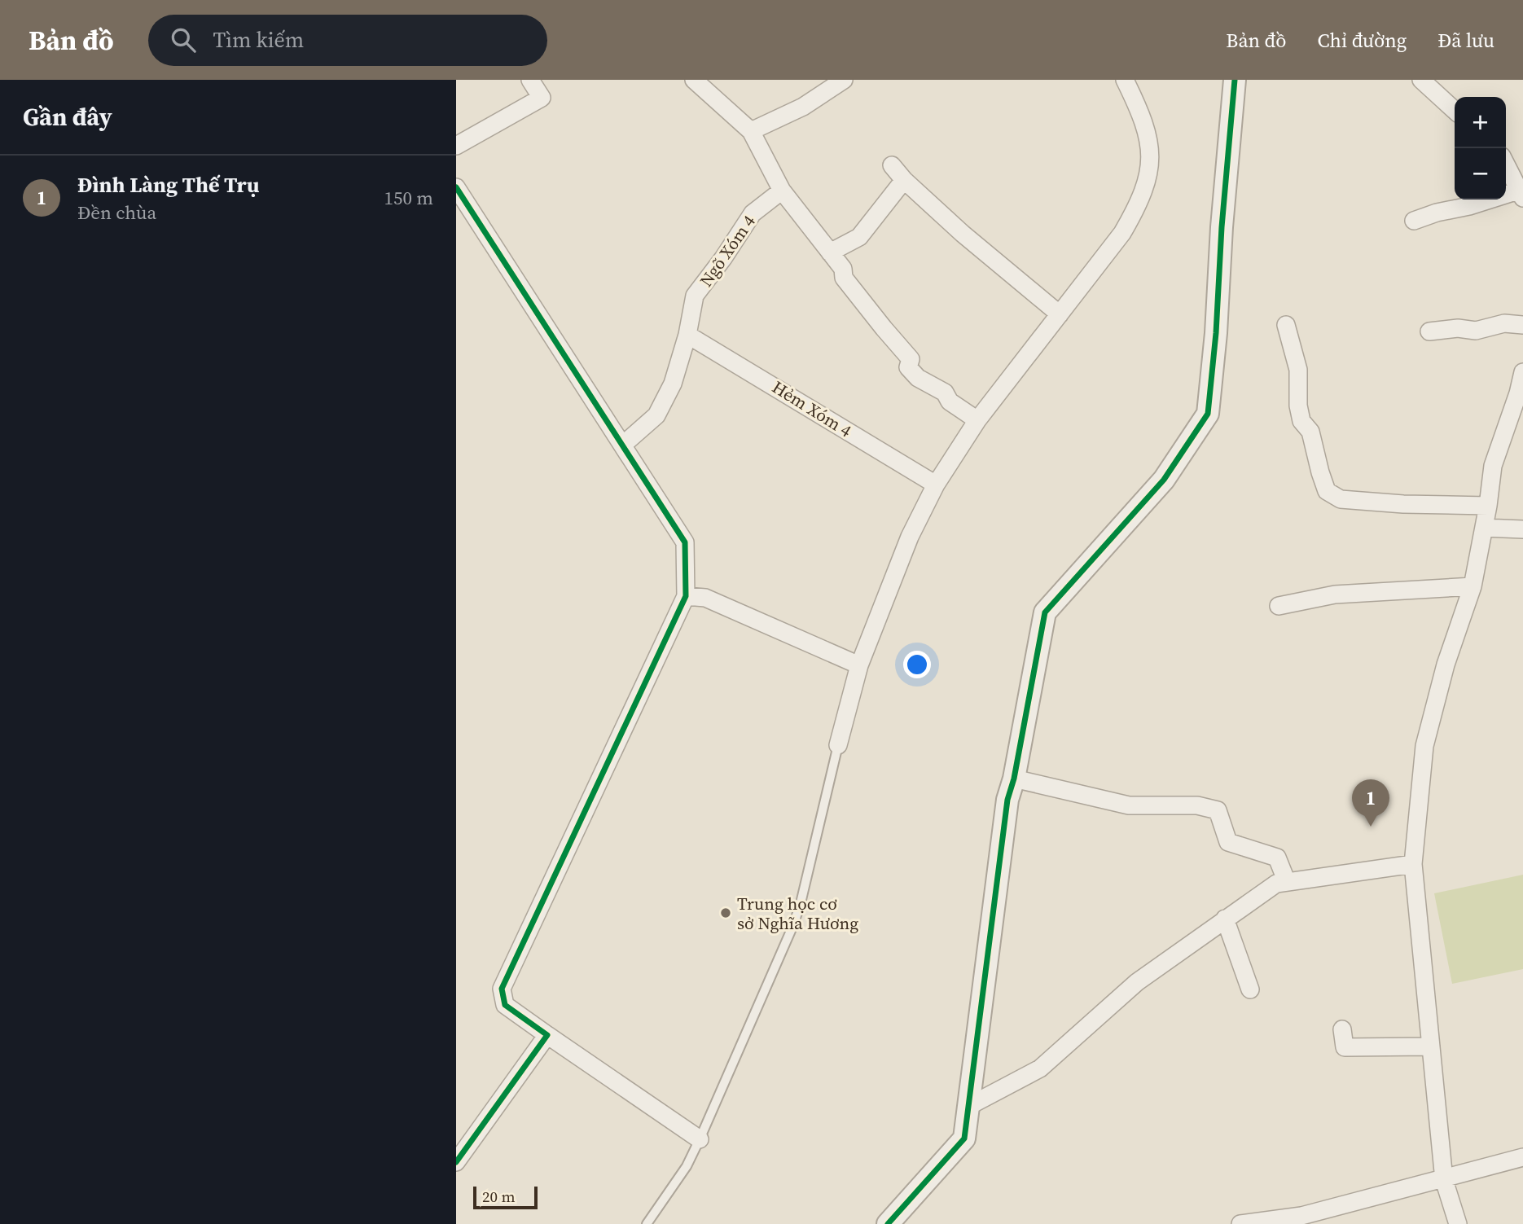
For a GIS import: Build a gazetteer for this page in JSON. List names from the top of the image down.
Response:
{
  "streets": {
    "street": ["Ngõ Xóm 4", "Hẻm Xóm 4"]
  },
  "crossings": [
    ["Ngõ Xóm 4", "Hẻm Xóm 4"]
  ],
  "places": ["Trung học cơ sở Nghĩa Hương"],
  "scale_bar": "20 m",
  "page": {
    "header": "Bản đồ",
    "search": "Tìm kiếm",
    "nav": ["Bản đồ", "Chỉ đường", "Đã lưu"],
    "heading": "Gần đây",
    "map_buttons": ["+", "−"],
    "list": [
      {
        "mark": "1",
        "name": "Đình Làng Thế Trụ",
        "note": "Đền chùa",
        "value": "150 m"
      }
    ],
    "pins": "1",
    "scale": "20 m"
  }
}
